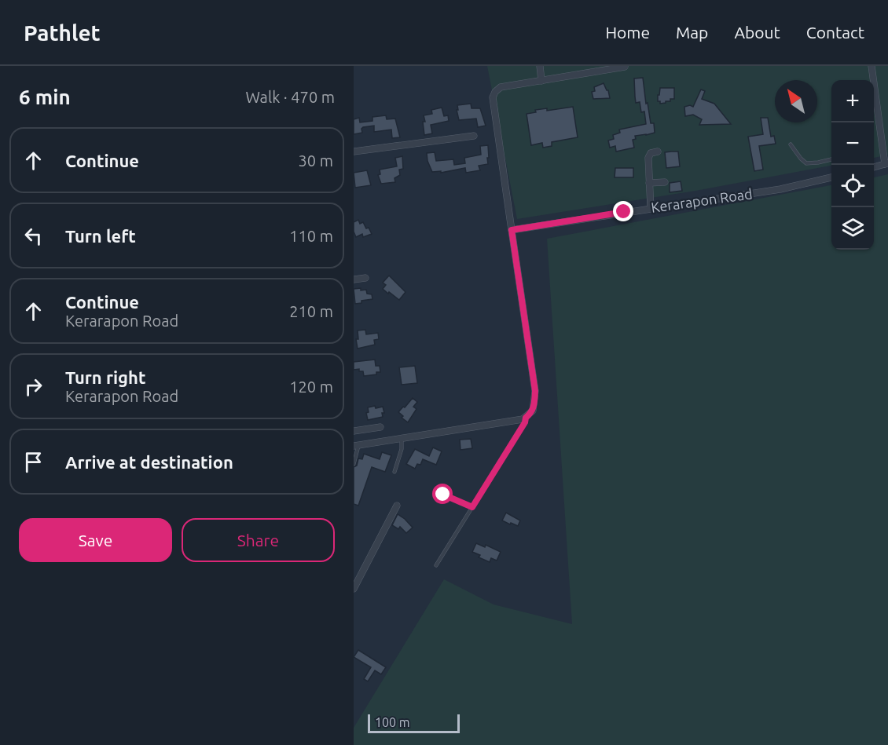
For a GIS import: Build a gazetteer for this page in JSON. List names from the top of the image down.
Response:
{
  "streets": {
    "street": ["Kerarapon Road"]
  },
  "scale_bar": "100 m",
  "north": "top left",
  "page": {
    "header": "Pathlet",
    "nav": [
      "Home",
      "Map",
      "About",
      "Contact"
    ],
    "heading": ["6 min", "Walk · 470 m"],
    "map_buttons": ["+", "−"],
    "list": [
      ["Continue", "30 m"],
      ["Turn left", "110 m"],
      ["Continue", "Kerarapon Road", "210 m"],
      ["Turn right", "Kerarapon Road", "120 m"],
      "Arrive at destination"
    ],
    "buttons": ["Save", "Share"],
    "scale": "100 m"
  }
}
